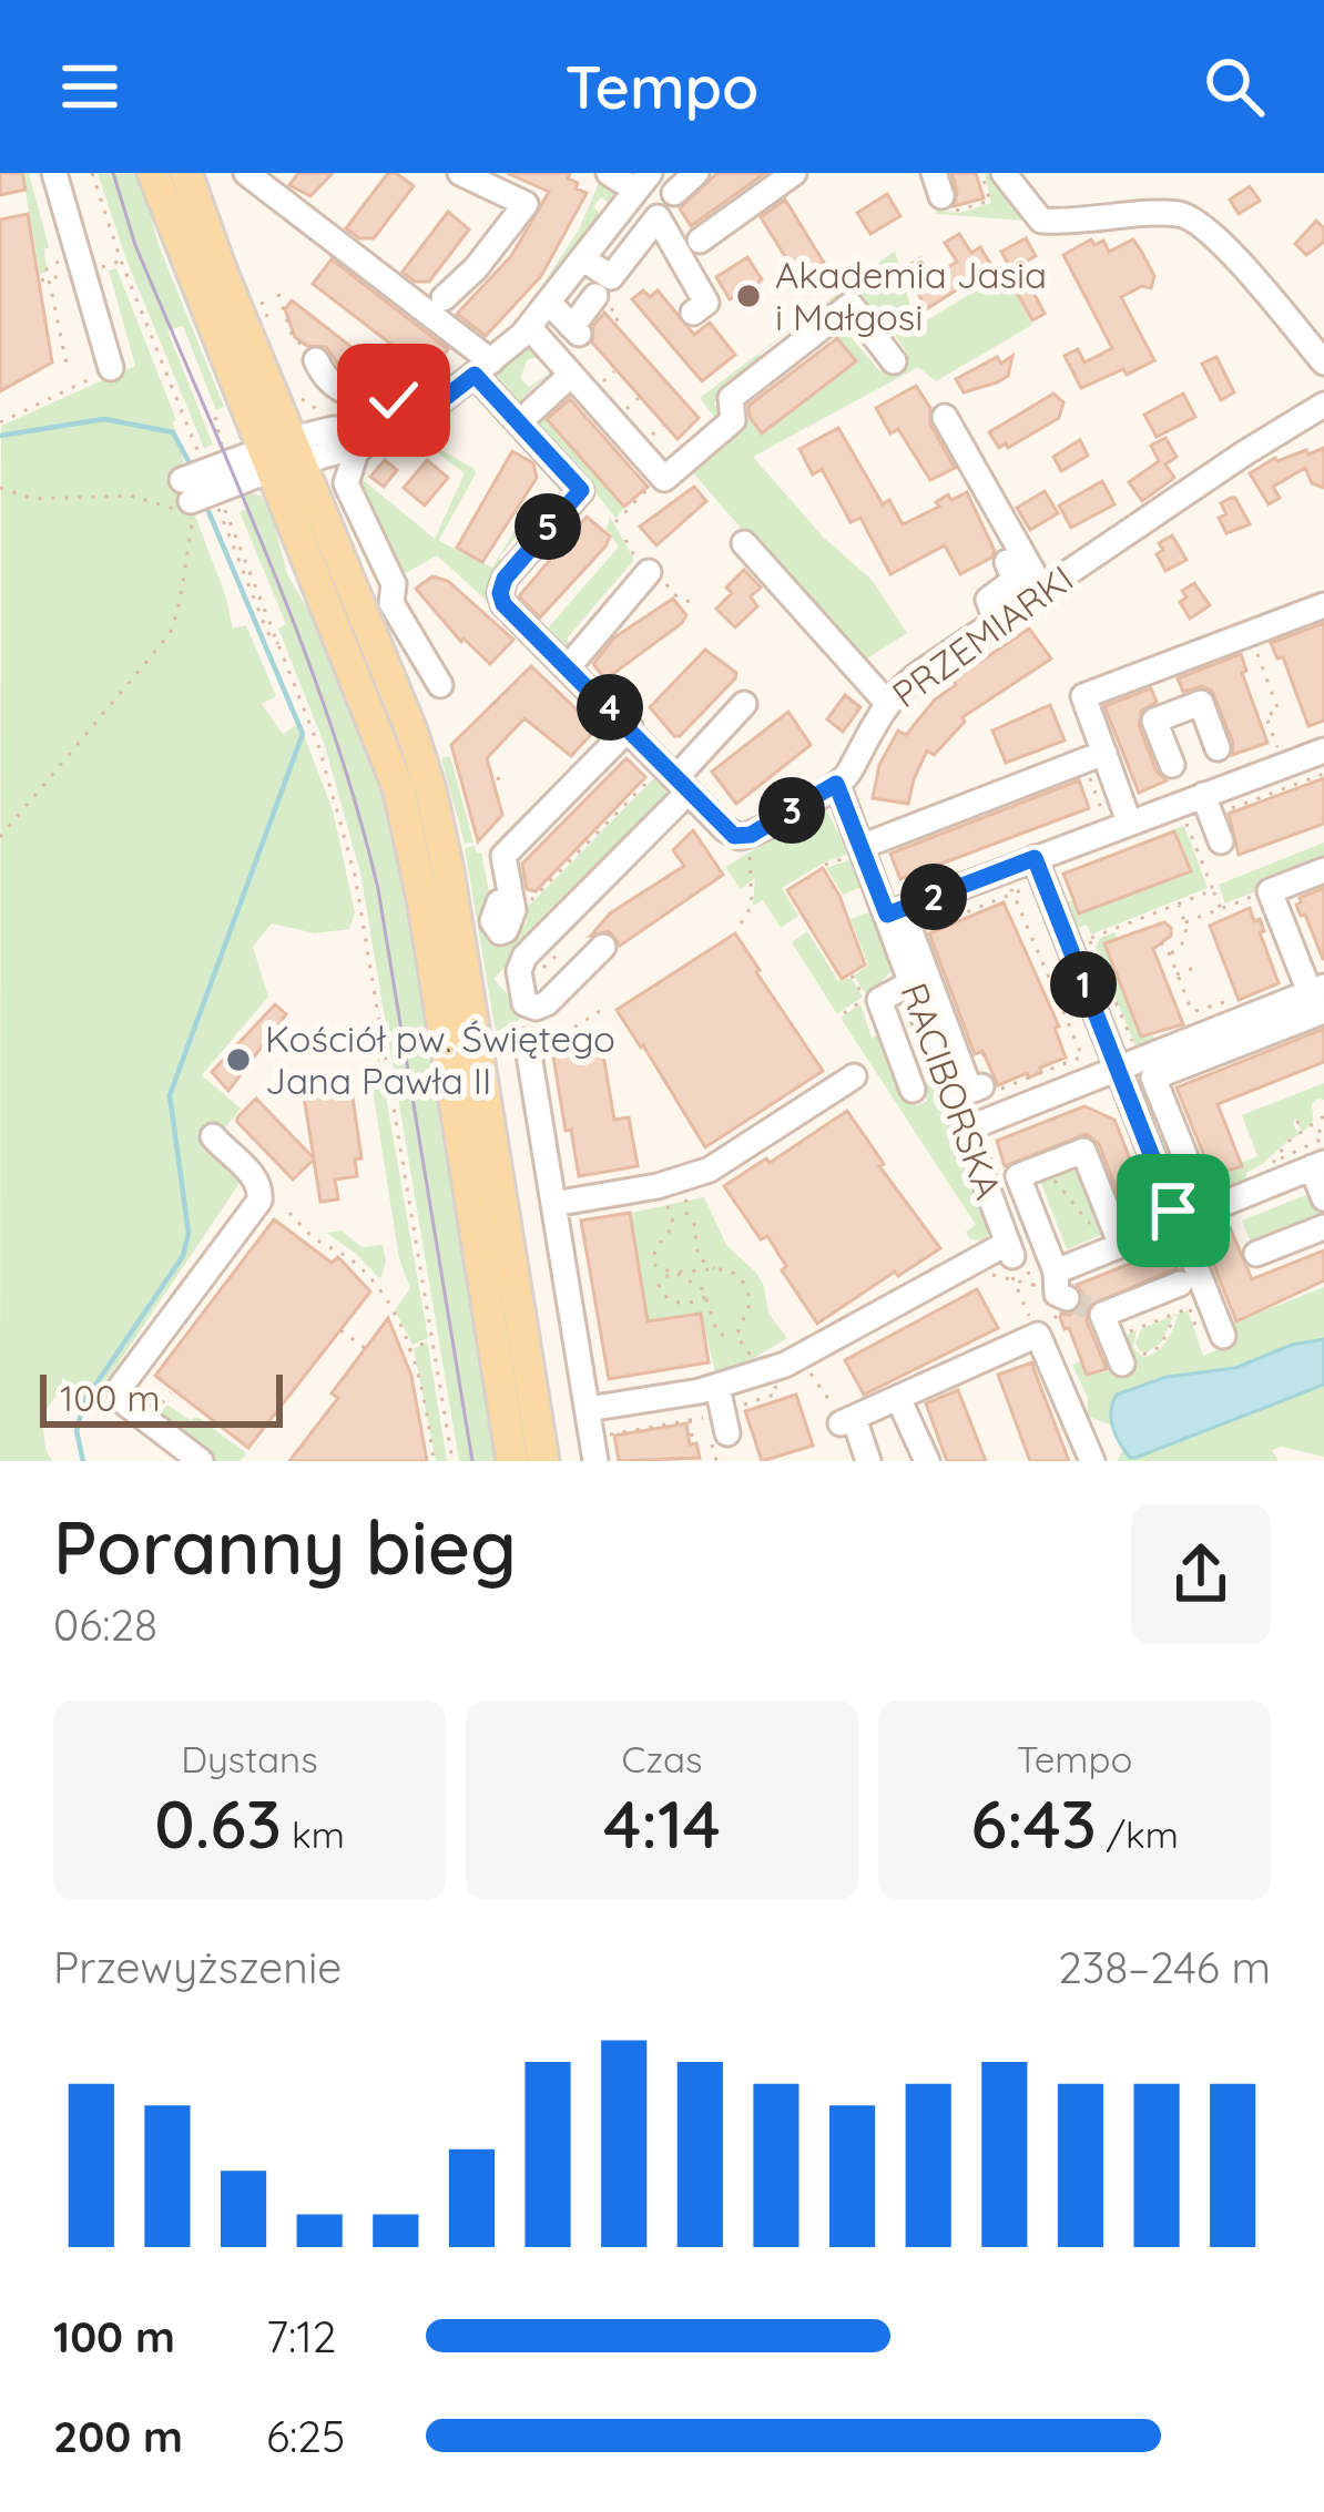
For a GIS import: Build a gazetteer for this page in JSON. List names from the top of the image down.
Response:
{
  "streets": {
    "street": ["PRZEMIARKI", "RACIBORSKA"]
  },
  "crossings": [
    ["PRZEMIARKI", "RACIBORSKA"]
  ],
  "places": ["Akademia Jasia i Małgosi", "Kościół pw. Świętego Jana Pawła II"],
  "scale_bar": "100 m",
  "page": {
    "header": "Tempo",
    "pins": [
      "5",
      "4",
      "3",
      "2",
      "1"
    ],
    "scale": "100 m",
    "heading": ["Poranny bieg", "06:28"],
    "stats": [
      ["Dystans", "0.63 km"],
      ["Czas", "4:14"],
      ["Tempo", "6:43 /km"]
    ],
    "chart": ["Przewyższenie", "238–246 m"],
    "list": [
      {
        "name": "100 m",
        "note": "7:12"
      },
      {
        "name": "200 m",
        "note": "6:25"
      }
    ]
  }
}
